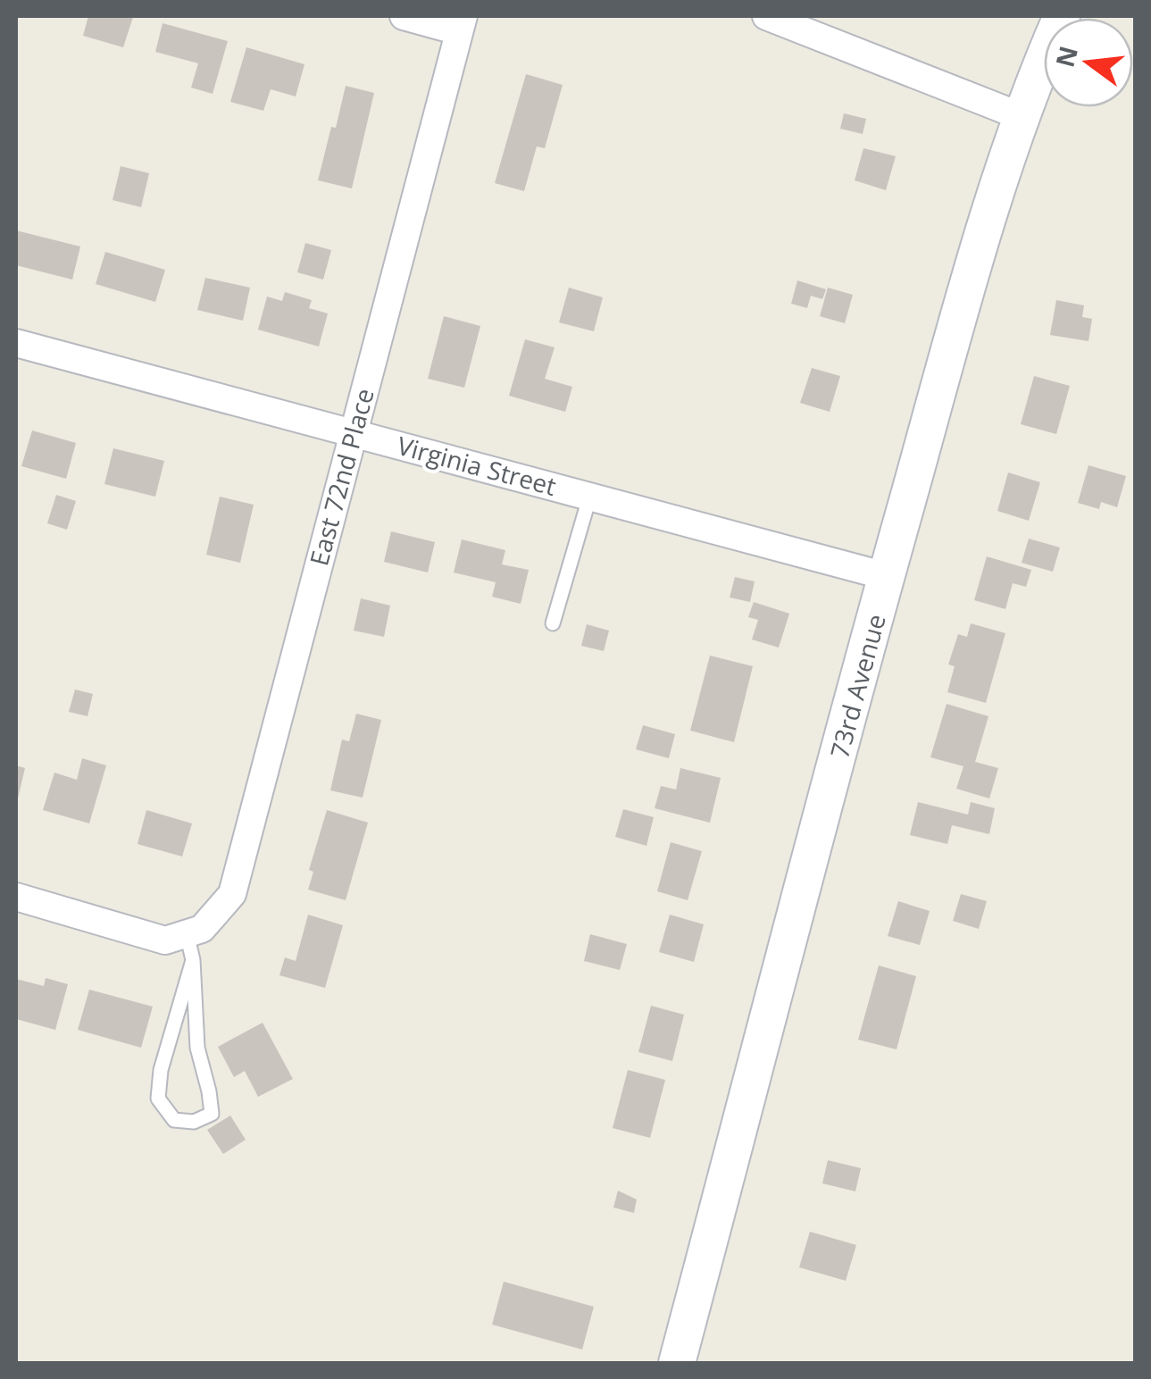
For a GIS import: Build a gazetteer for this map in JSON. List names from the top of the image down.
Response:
{
  "streets": {
    "main road": ["73rd Avenue"],
    "street": ["Virginia Street", "East 72nd Place"]
  },
  "crossings": [
    ["Virginia Street", "East 72nd Place"],
    ["Virginia Street", "73rd Avenue"]
  ],
  "north": "left"
}
